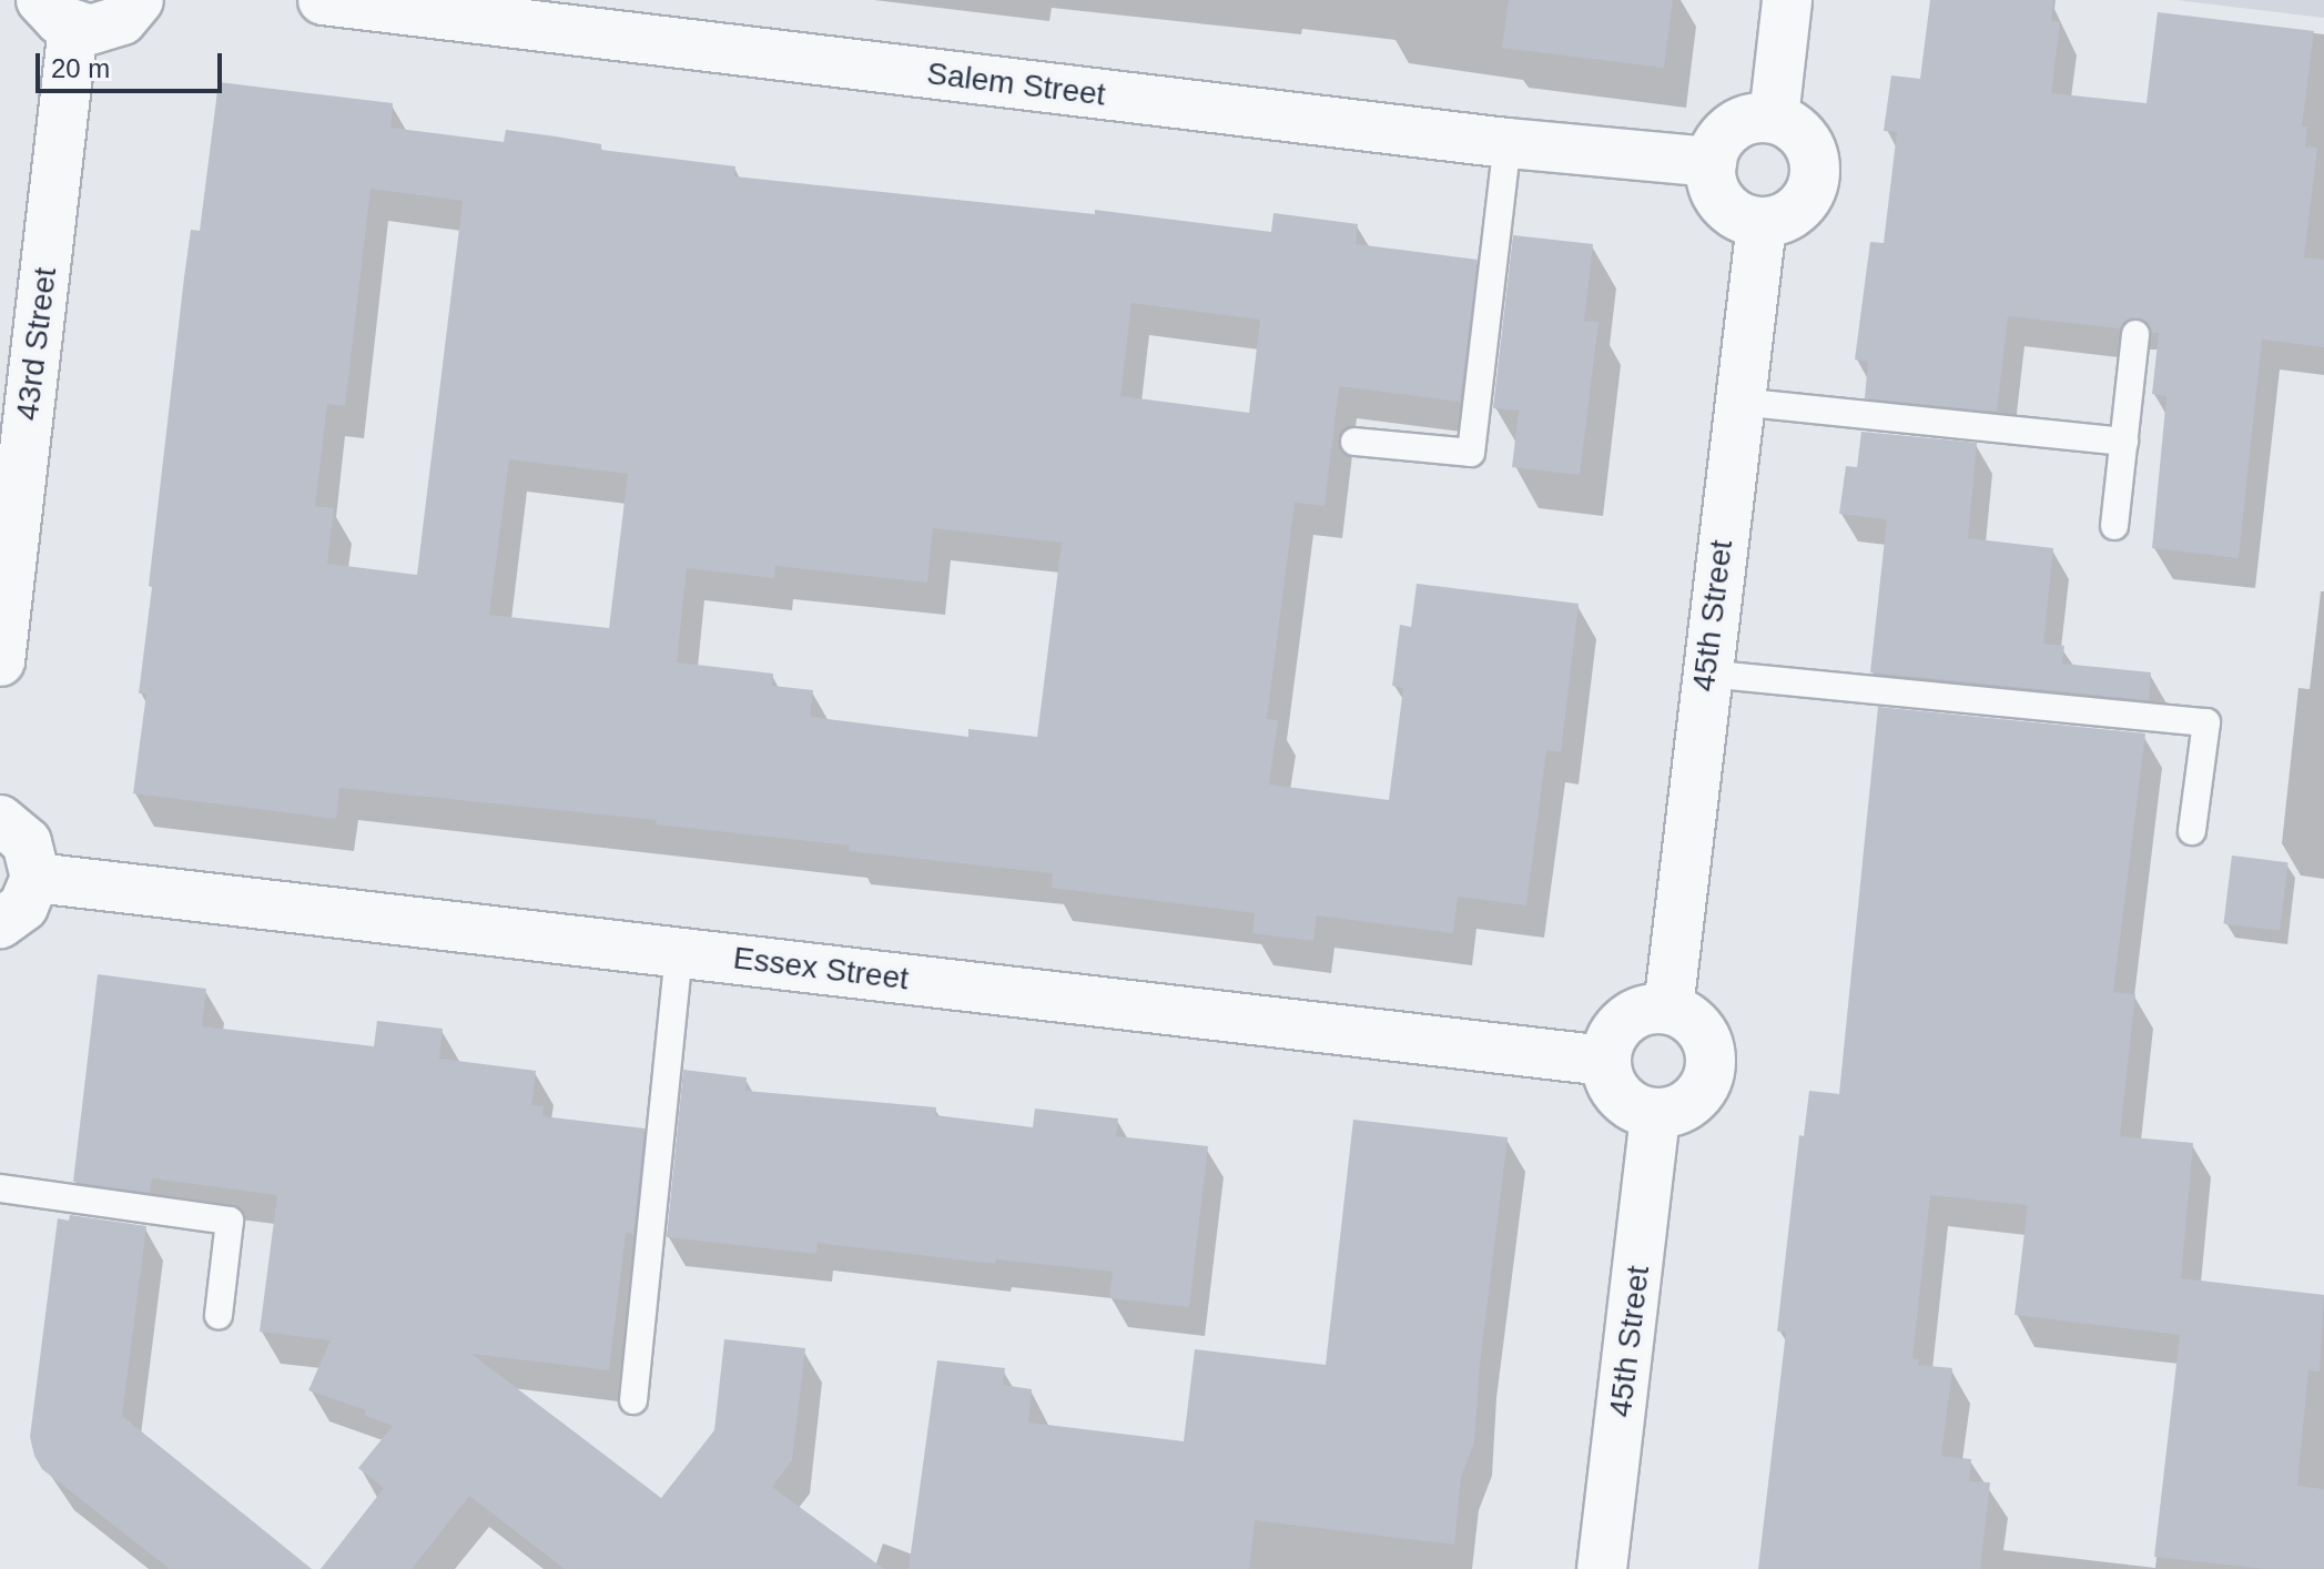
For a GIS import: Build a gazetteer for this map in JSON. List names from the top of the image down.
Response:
{
  "streets": {
    "street": [
      "Salem Street",
      "43rd Street",
      "45th Street",
      "Essex Street"
    ]
  },
  "crossings": [
    ["Salem Street", "45th Street"],
    ["45th Street", "Essex Street"]
  ],
  "scale_bar": "20 m"
}
